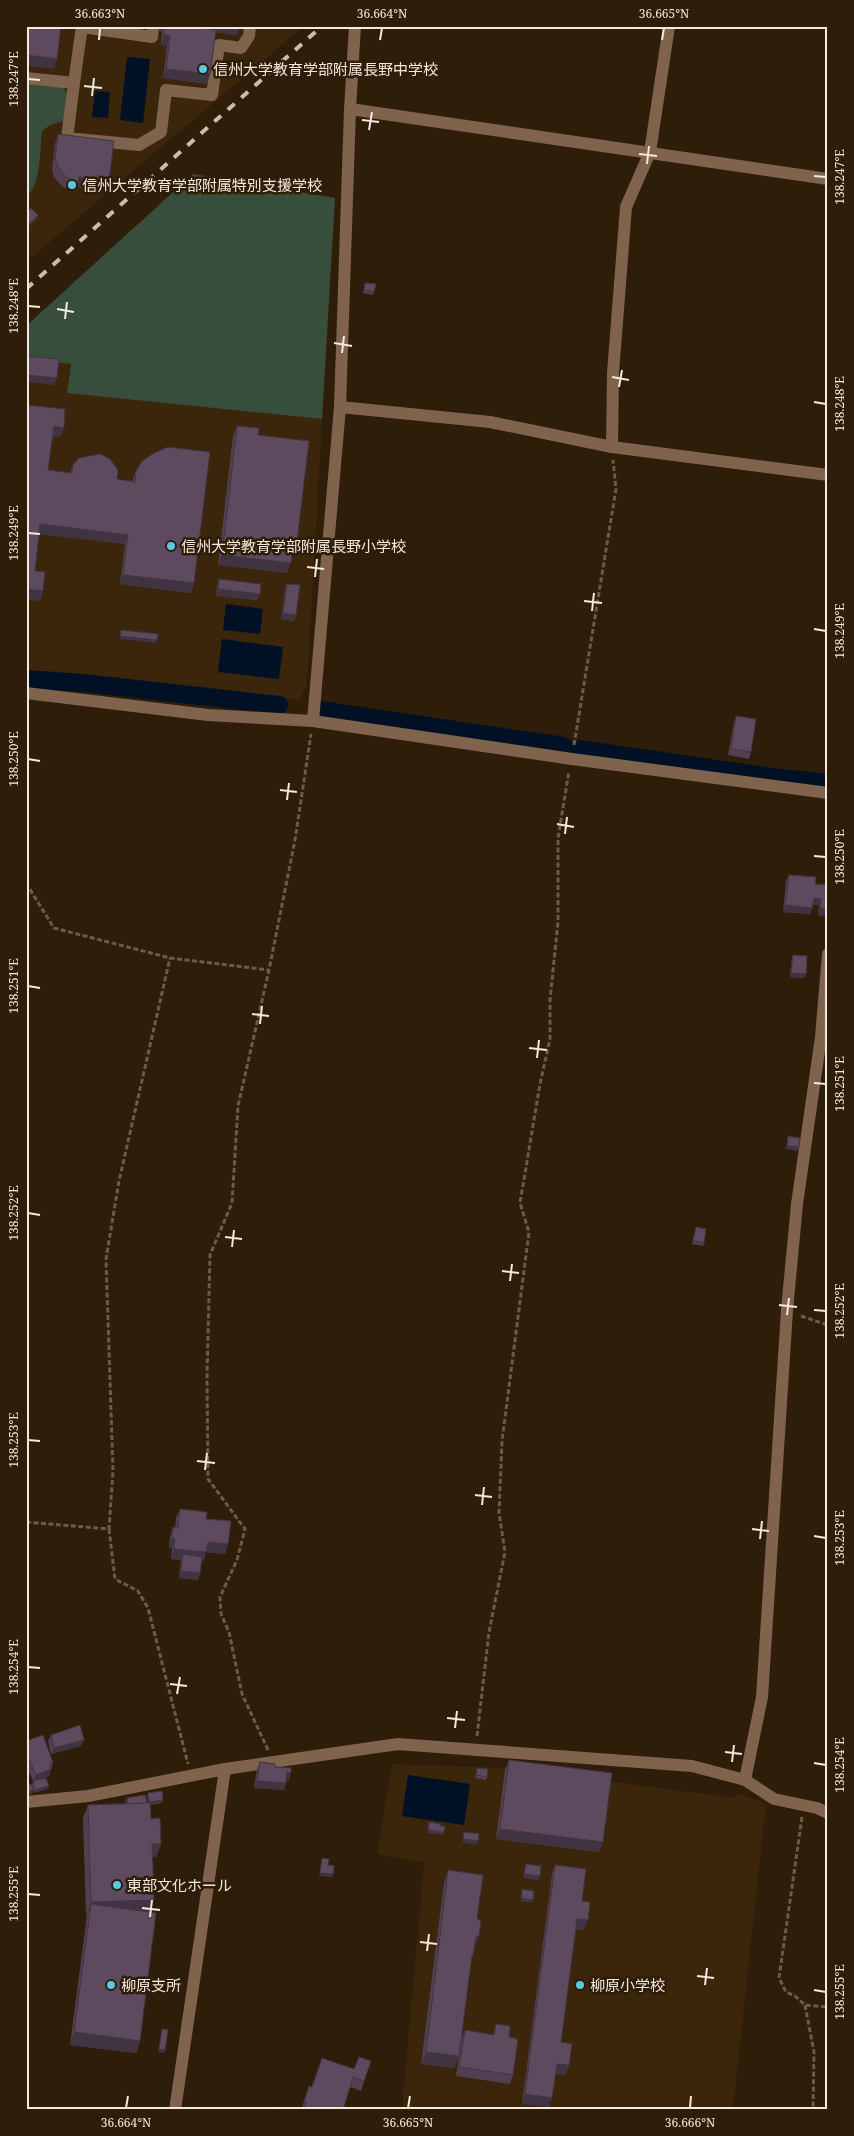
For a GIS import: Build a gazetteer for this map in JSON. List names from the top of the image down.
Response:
{
  "places": [
    "信州大学教育学部附属長野中学校",
    "信州大学教育学部附属特別支援学校",
    "信州大学教育学部附属長野小学校",
    "東部文化ホール",
    "柳原支所",
    "柳原小学校"
  ],
  "coordinates": [
    "36.663°N",
    "36.664°N",
    "36.665°N",
    "138.247°E",
    "138.248°E",
    "138.249°E",
    "138.250°E",
    "138.251°E",
    "138.252°E",
    "138.253°E",
    "138.254°E",
    "138.255°E",
    "36.666°N"
  ]
}
